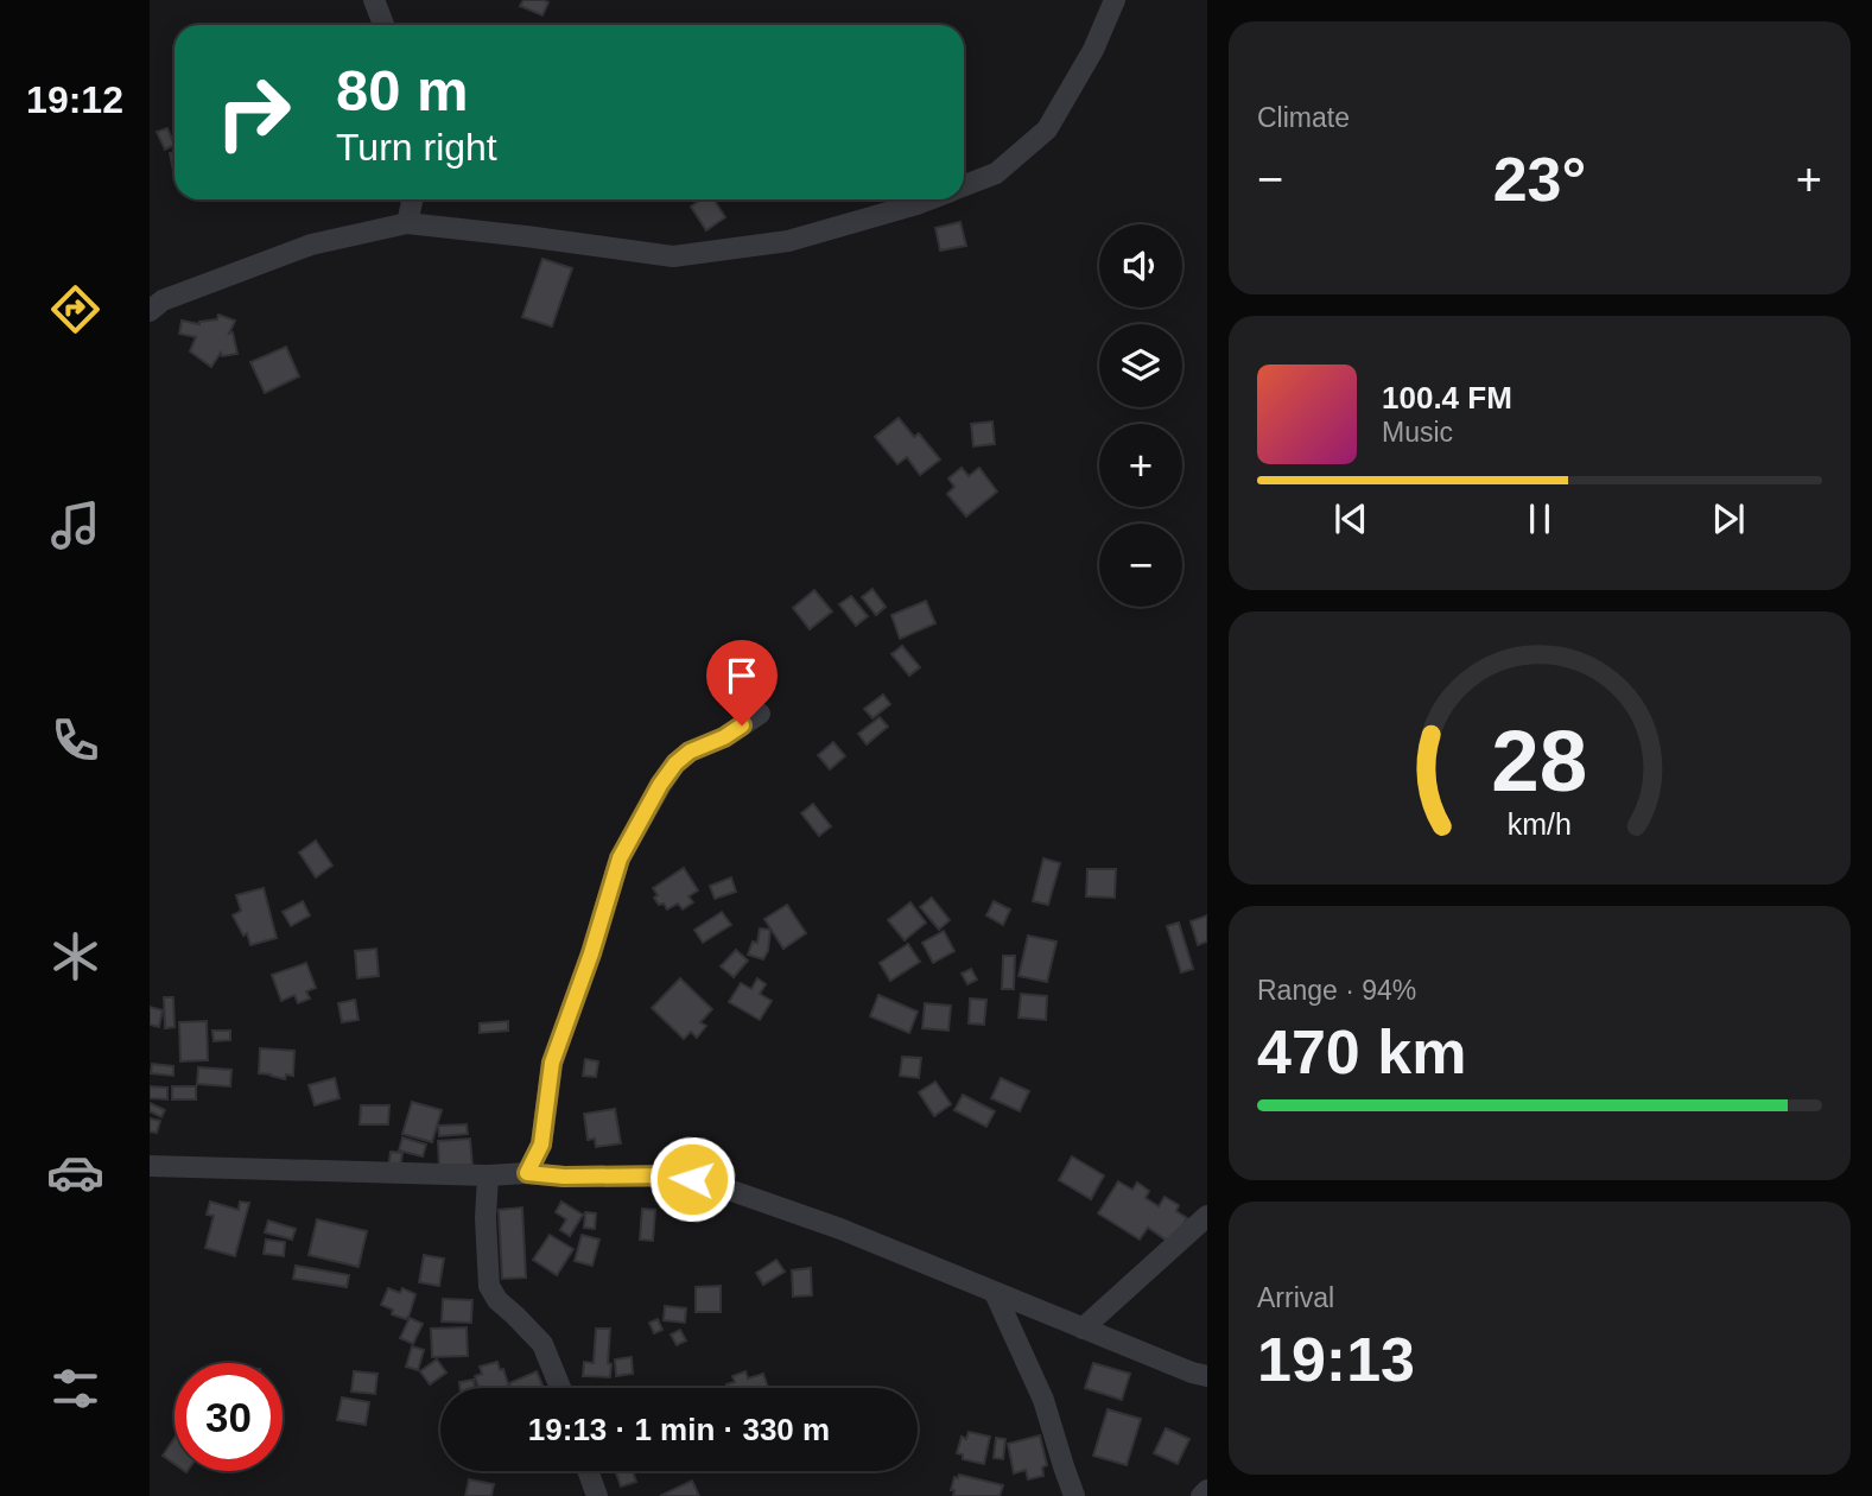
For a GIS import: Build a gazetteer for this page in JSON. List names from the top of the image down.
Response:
{
  "page": {
    "tabs": "19:12",
    "tile": [
      "Climate",
      ["Range · 94%", "470 km"],
      ["Arrival", "19:13"]
    ],
    "turn": ["80 m", "Turn right"],
    "heat": ["−", "23°", "+"],
    "map_buttons": ["+", "−"],
    "song": ["100.4 FM", "Music"],
    "limit": "30",
    "trip": "19:13 · 1 min · 330 m",
    "gauge": ["28", "km/h"]
  }
}
